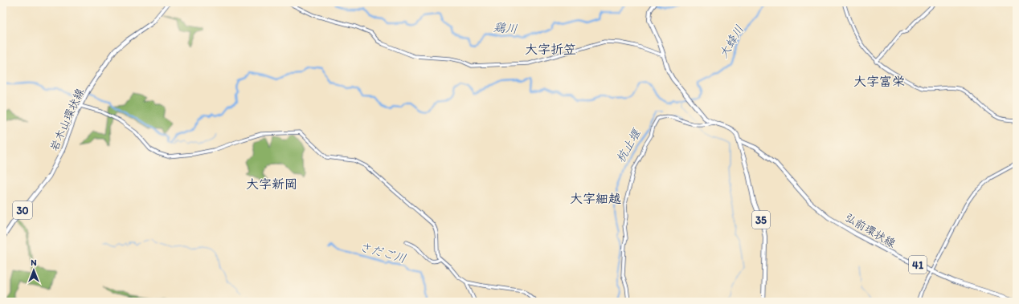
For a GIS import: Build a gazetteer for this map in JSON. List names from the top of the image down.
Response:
{
  "streets": {
    "main road": [
      "岩木山環状線",
      "30",
      "35",
      "弘前環状線",
      "41"
    ]
  },
  "crossings": [
    ["35", "弘前環状線"]
  ],
  "districts": [
    "大字折笠",
    "大字富栄",
    "大字新岡",
    "大字細越"
  ],
  "water": [
    "鶏川",
    "大蜂川",
    "杭止堰",
    "さだご川"
  ],
  "north": "top"
}
